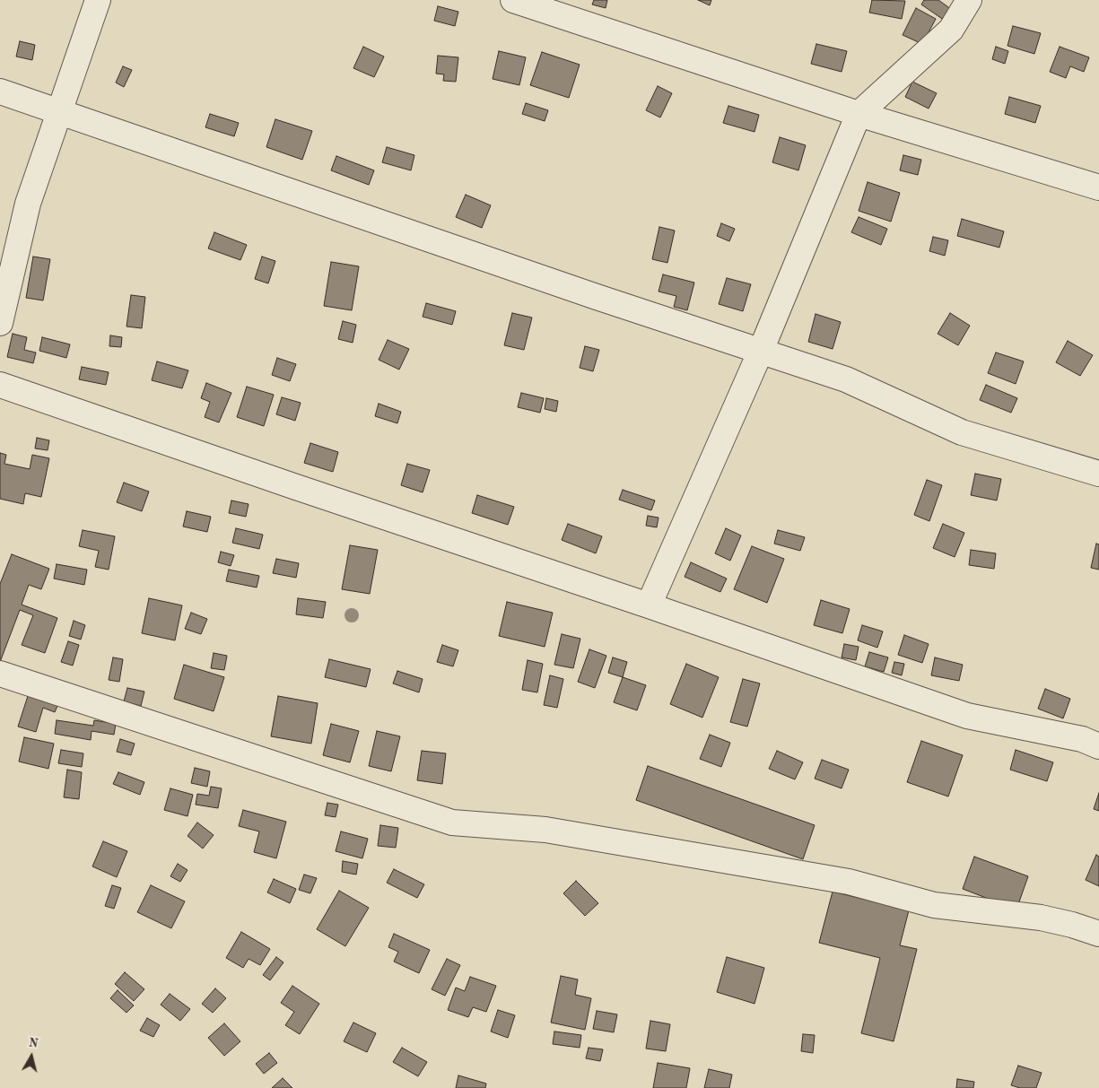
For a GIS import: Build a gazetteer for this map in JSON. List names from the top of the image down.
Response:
{
  "north": "top"
}
